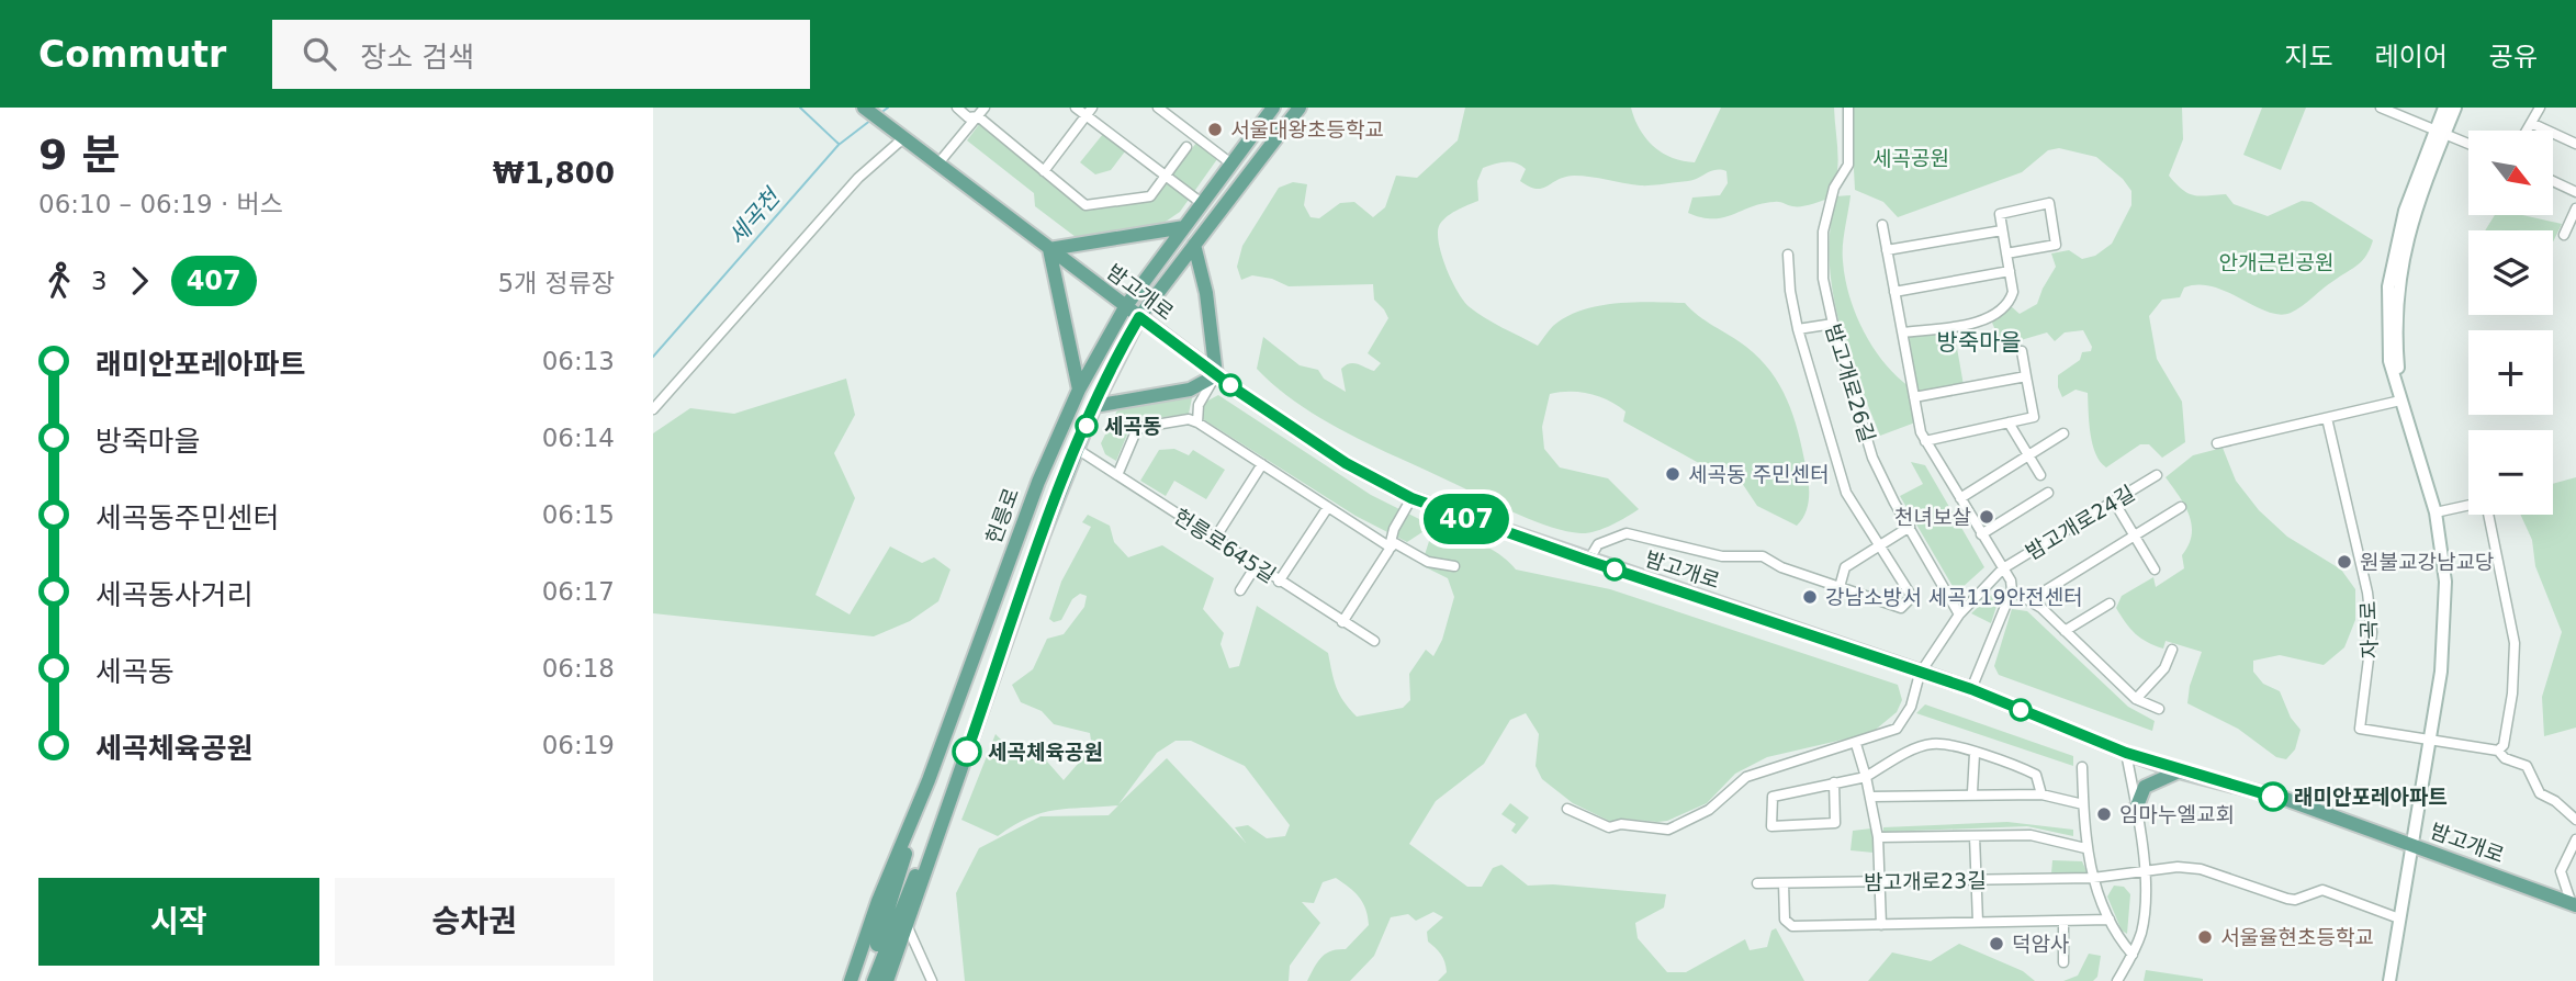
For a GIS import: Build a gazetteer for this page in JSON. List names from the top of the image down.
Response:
{
  "streets": {
    "main road": ["밤고개로", "헌릉로"],
    "street": [
      "밤고개로26길",
      "밤고개로24길",
      "헌릉로645길",
      "자곡로",
      "밤고개로23길"
    ]
  },
  "crossings": [
    ["밤고개로", "헌릉로"]
  ],
  "districts": ["방죽마을"],
  "water": ["세곡천"],
  "parks": ["세곡공원", "안개근린공원"],
  "places": [
    "서울대왕초등학교",
    "세곡동",
    "세곡동 주민센터",
    "천녀보살",
    "원불교강남교당",
    "강남소방서 세곡119안전센터",
    "세곡체육공원",
    "래미안포레아파트",
    "임마누엘교회",
    "서울율현초등학교",
    "덕암사"
  ],
  "lines": ["bus line 407"],
  "north": "bottom right",
  "page": {
    "header": "Commutr",
    "search": "장소 검색",
    "nav": ["지도", "레이어", "공유"],
    "heading": ["9 분", "06:10 – 06:19 · 버스", "₩1,800"],
    "on_map": "407",
    "map_buttons": ["+", "−"],
    "legs": ["3", "407", "5개 정류장"],
    "list": [
      {
        "name": "래미안포레아파트",
        "value": "06:13"
      },
      {
        "name": "방죽마을",
        "value": "06:14"
      },
      {
        "name": "세곡동주민센터",
        "value": "06:15"
      },
      {
        "name": "세곡동사거리",
        "value": "06:17"
      },
      {
        "name": "세곡동",
        "value": "06:18"
      },
      {
        "name": "세곡체육공원",
        "value": "06:19"
      }
    ],
    "buttons": ["시작", "승차권"]
  }
}
